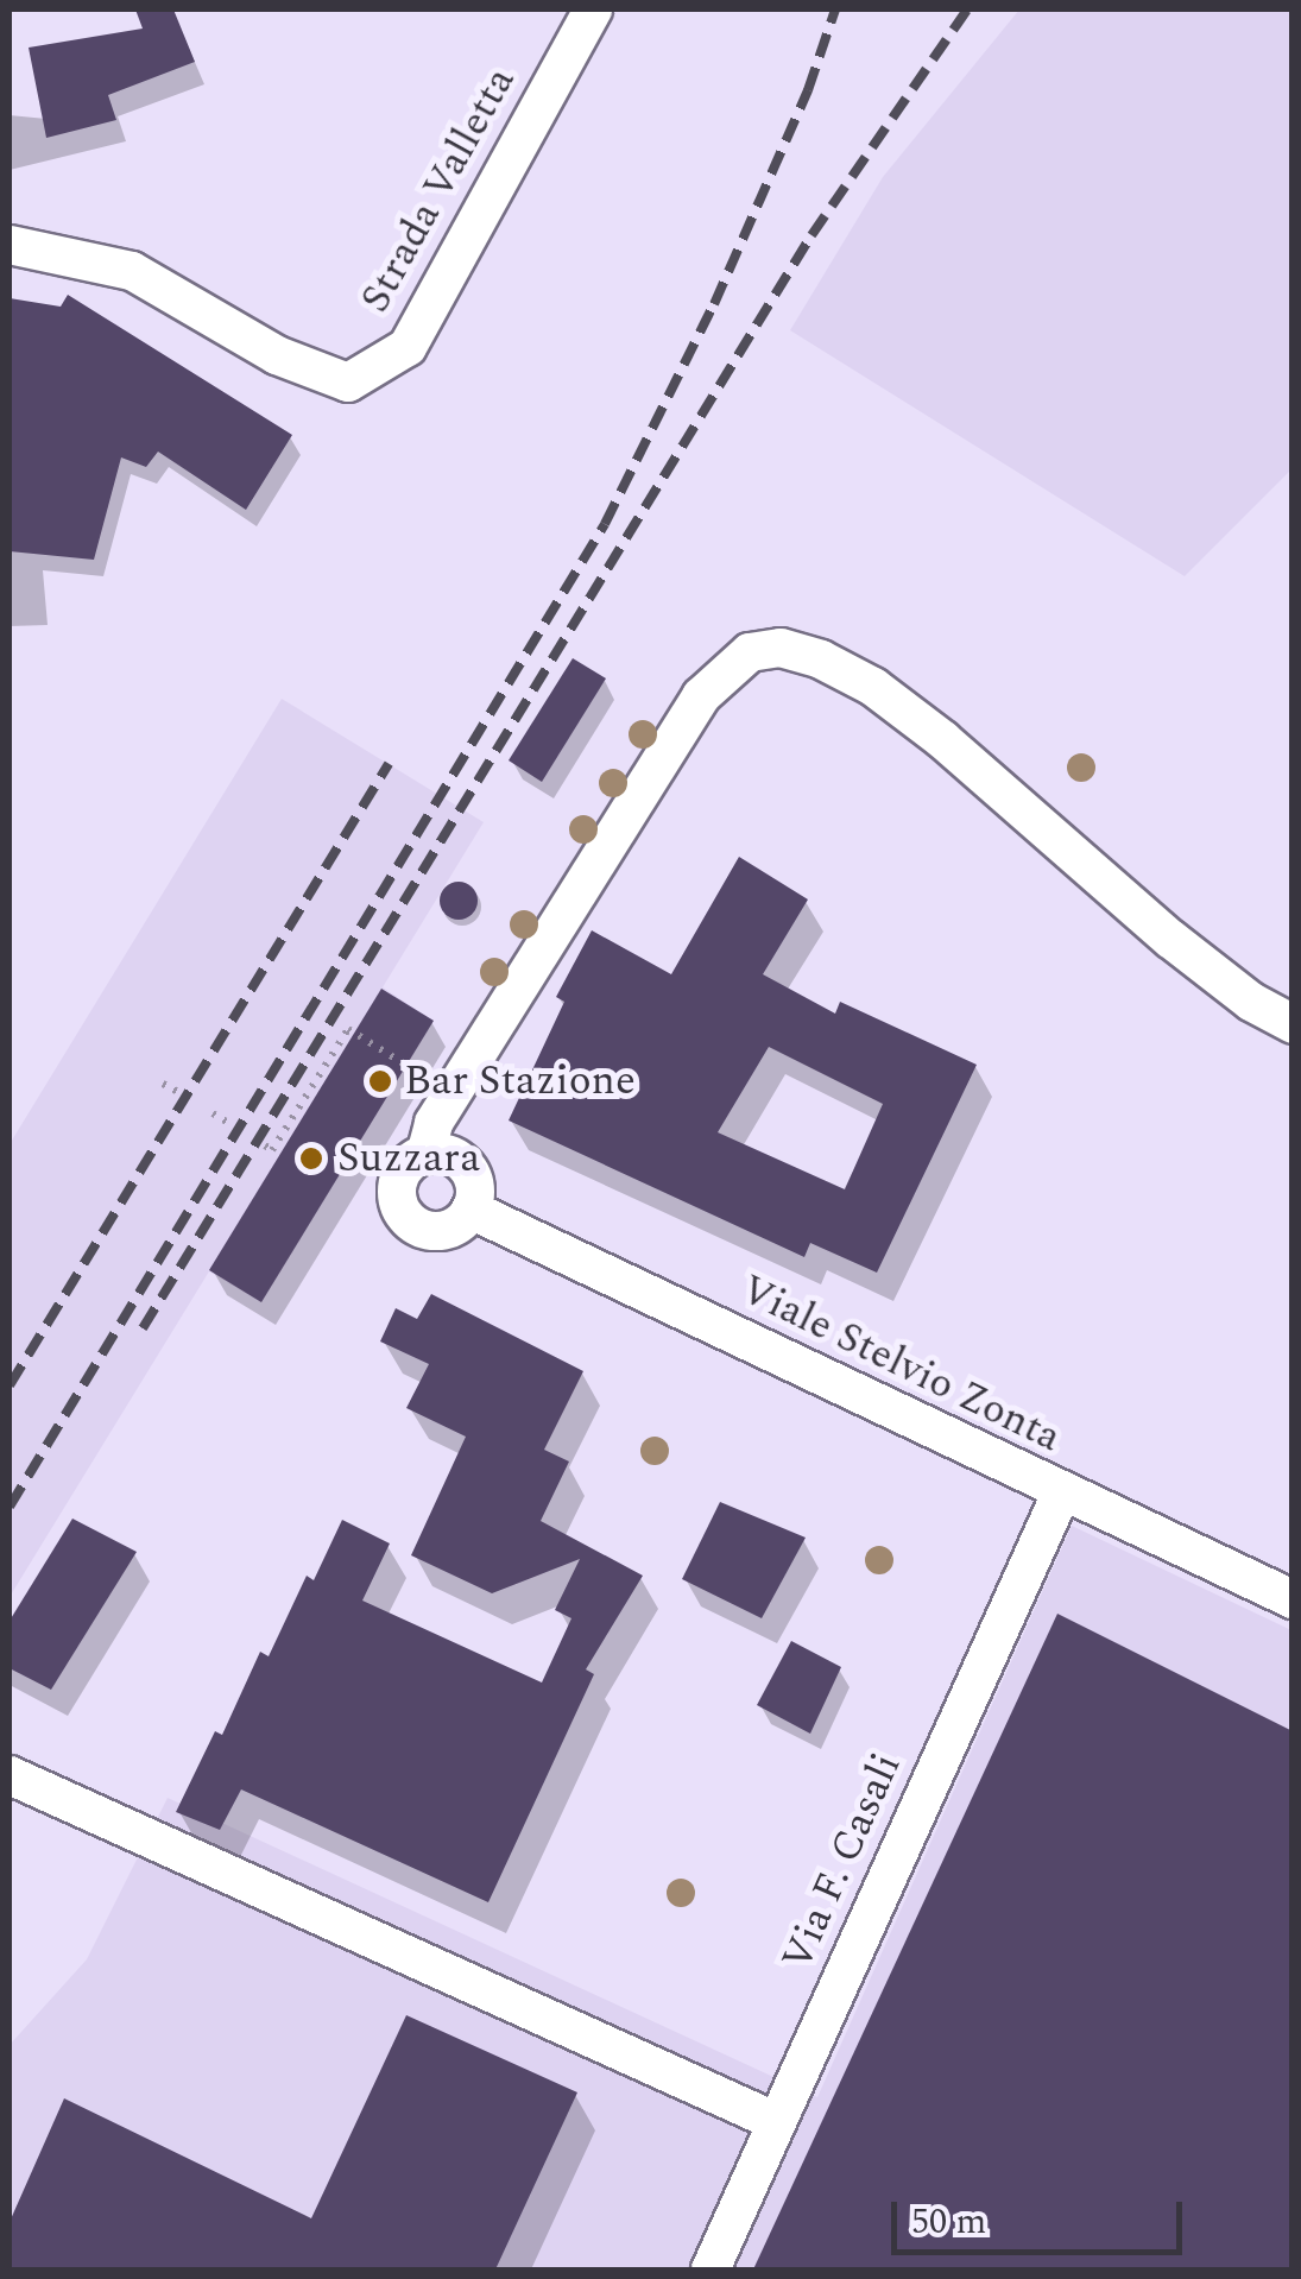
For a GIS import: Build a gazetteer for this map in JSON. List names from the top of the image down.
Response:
{
  "streets": {
    "street": ["Strada Valletta", "Viale Stelvio Zonta", "Via F. Casali"]
  },
  "crossings": [
    ["Viale Stelvio Zonta", "Via F. Casali"]
  ],
  "places": ["Bar Stazione", "Suzzara"],
  "scale_bar": "50 m"
}
